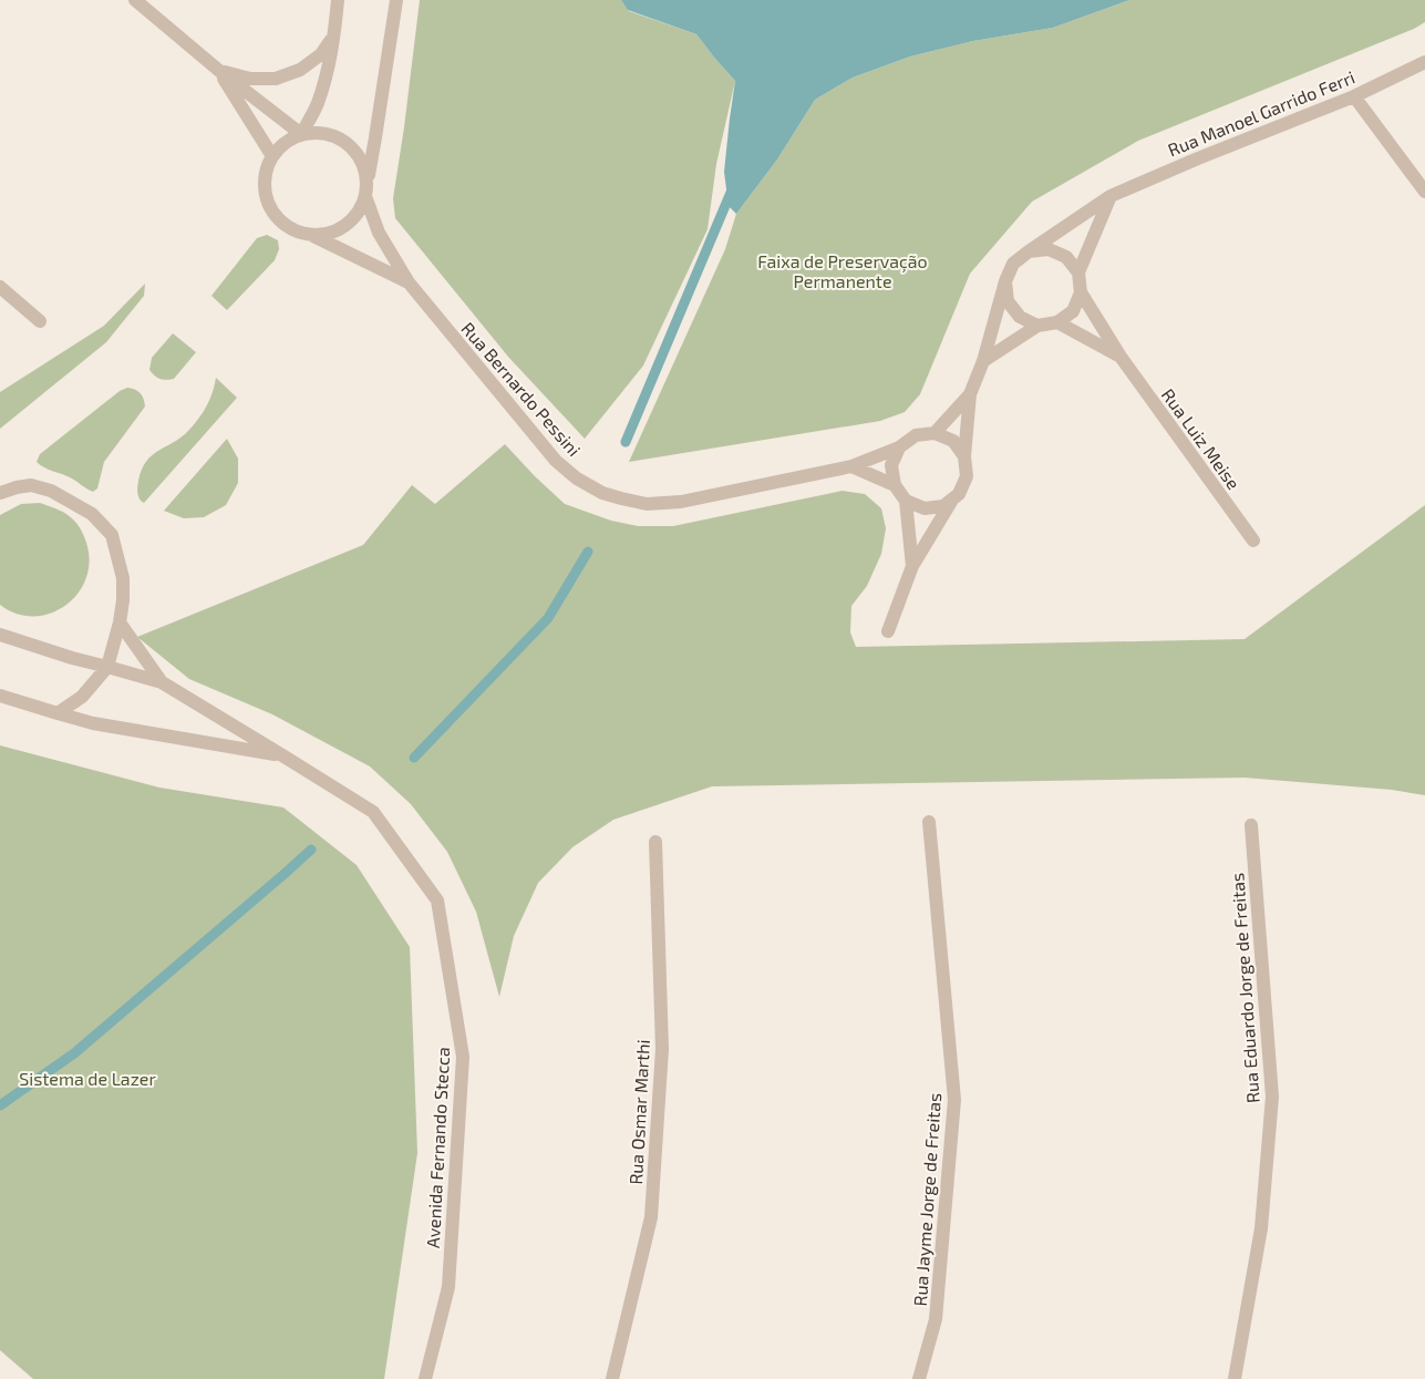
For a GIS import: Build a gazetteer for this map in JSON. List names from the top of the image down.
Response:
{
  "streets": {
    "street": [
      "Rua Manoel Garrido Ferri",
      "Rua Bernardo Pessini",
      "Rua Luiz Meise",
      "Rua Eduardo Jorge de Freitas",
      "Rua Osmar Marthi",
      "Avenida Fernando Stecca",
      "Rua Jayme Jorge de Freitas"
    ]
  },
  "crossings": [
    ["Rua Manoel Garrido Ferri", "Rua Bernardo Pessini"],
    ["Rua Manoel Garrido Ferri", "Rua Luiz Meise"]
  ],
  "parks": ["Faixa de Preservação Permanente", "Sistema de Lazer"]
}
